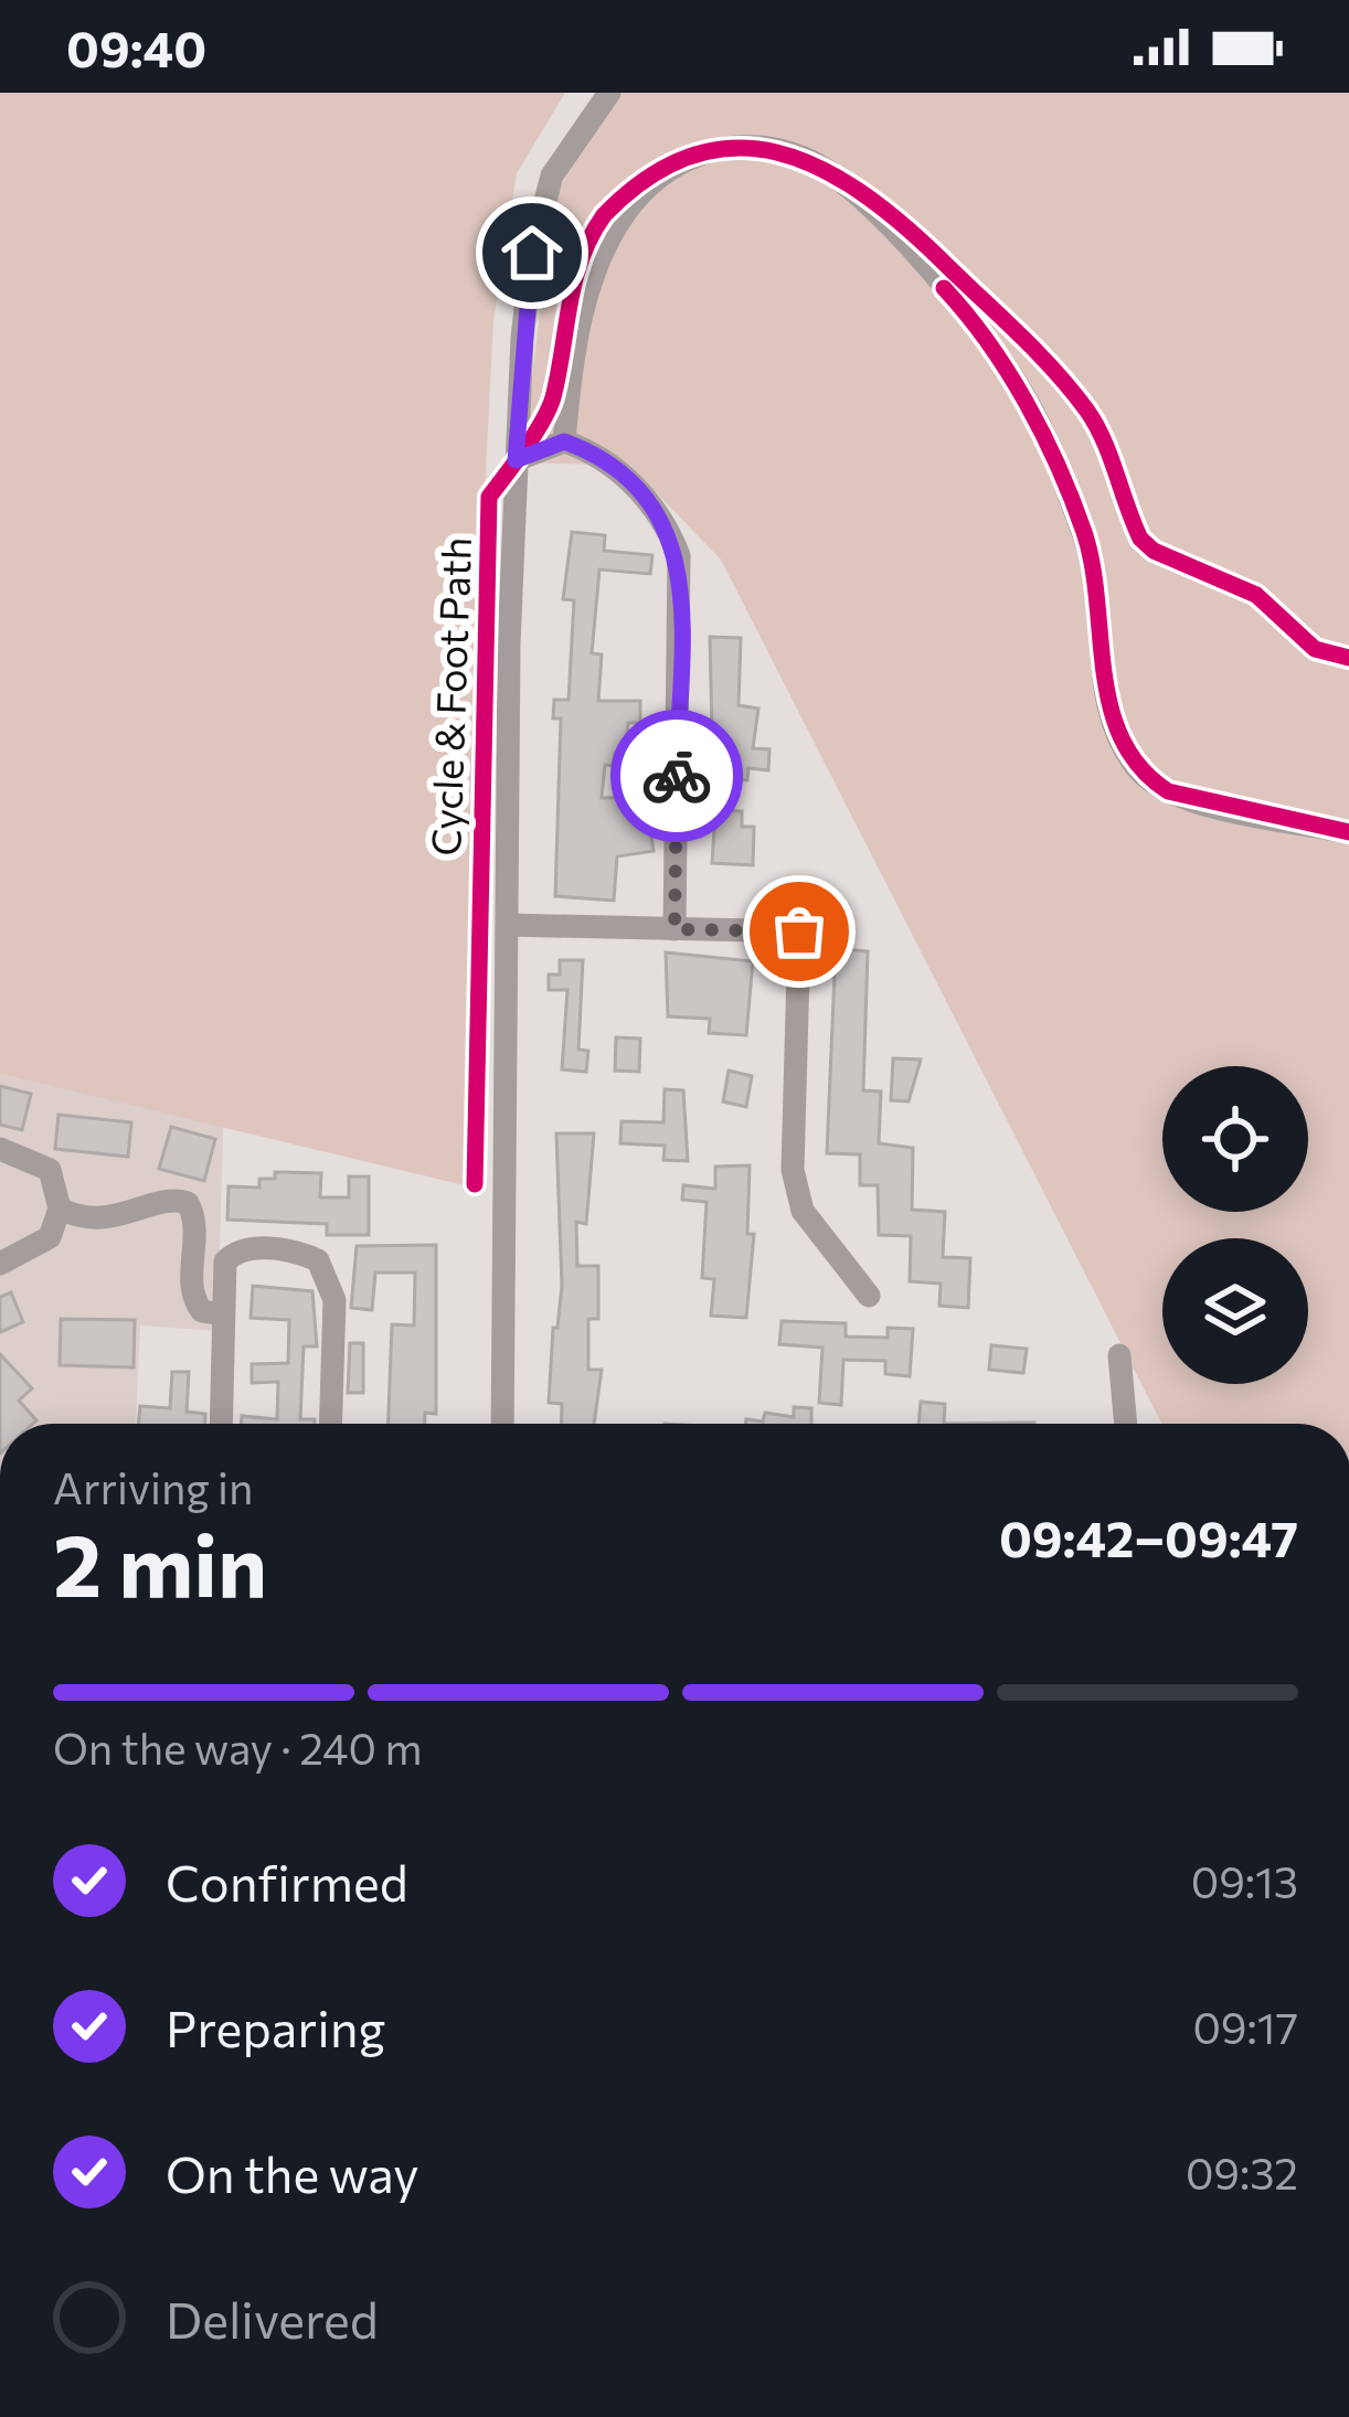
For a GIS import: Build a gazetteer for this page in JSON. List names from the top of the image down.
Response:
{
  "streets": {
    "cycle path": ["Cycle & Foot Path"]
  },
  "page": {
    "status": "09:40",
    "heading": ["2 min", "Arriving in", "09:42–09:47"],
    "bar": "On the way · 240 m",
    "list": [
      ["Confirmed", "09:13"],
      ["Preparing", "09:17"],
      ["On the way", "09:32"],
      "Delivered"
    ]
  }
}
